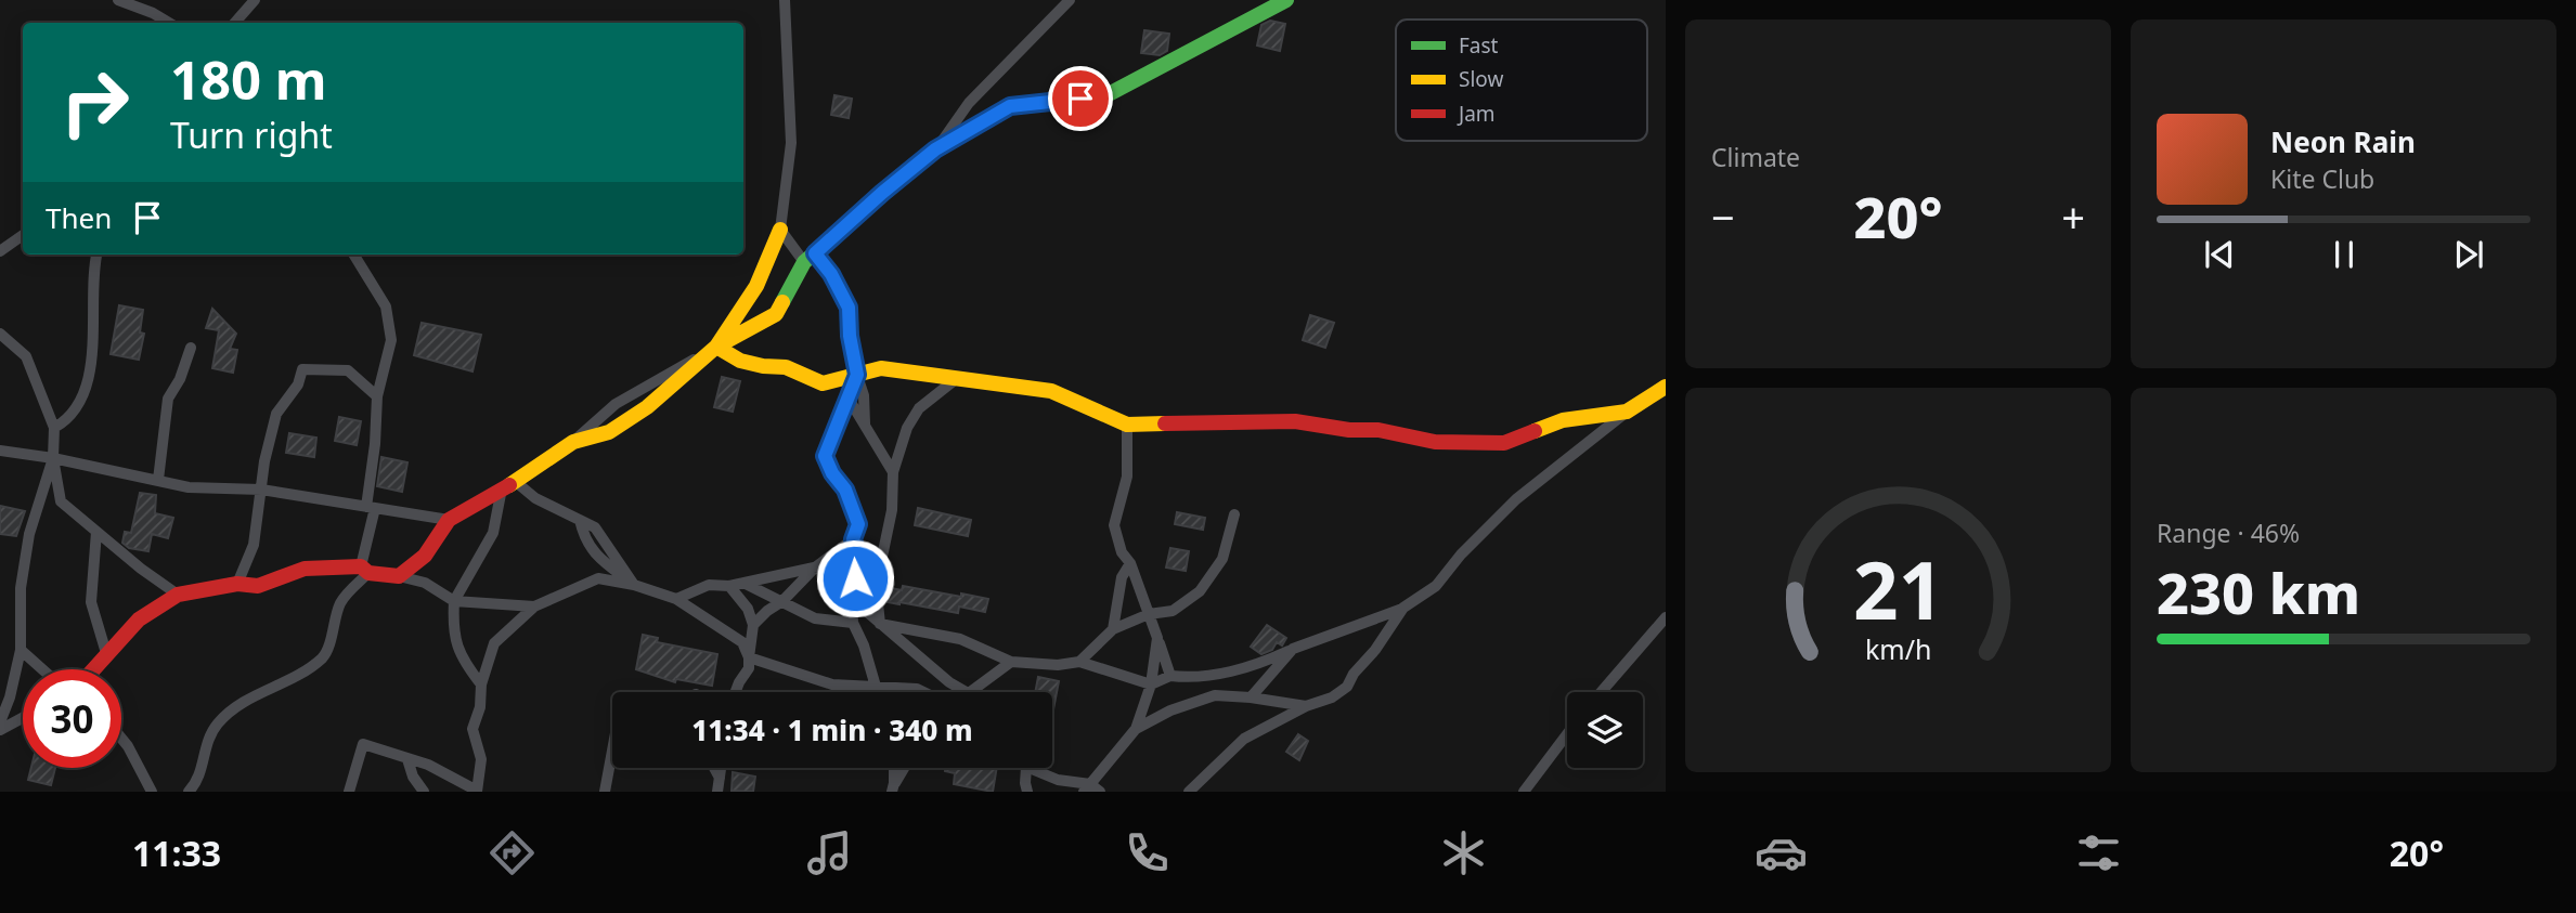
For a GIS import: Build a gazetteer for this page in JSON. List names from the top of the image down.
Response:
{
  "legend": ["Fast", "Slow", "Jam"],
  "page": {
    "tile": [
      "Climate",
      ["Range · 46%", "230 km"]
    ],
    "turn": ["180 m", "Turn right"],
    "song": ["Neon Rain", "Kite Club"],
    "then": "Then",
    "heat": ["−", "20°", "+"],
    "limit": "30",
    "trip": "11:34 · 1 min · 340 m",
    "tabs": ["11:33", "20°"],
    "gauge": ["21", "km/h"]
  }
}
